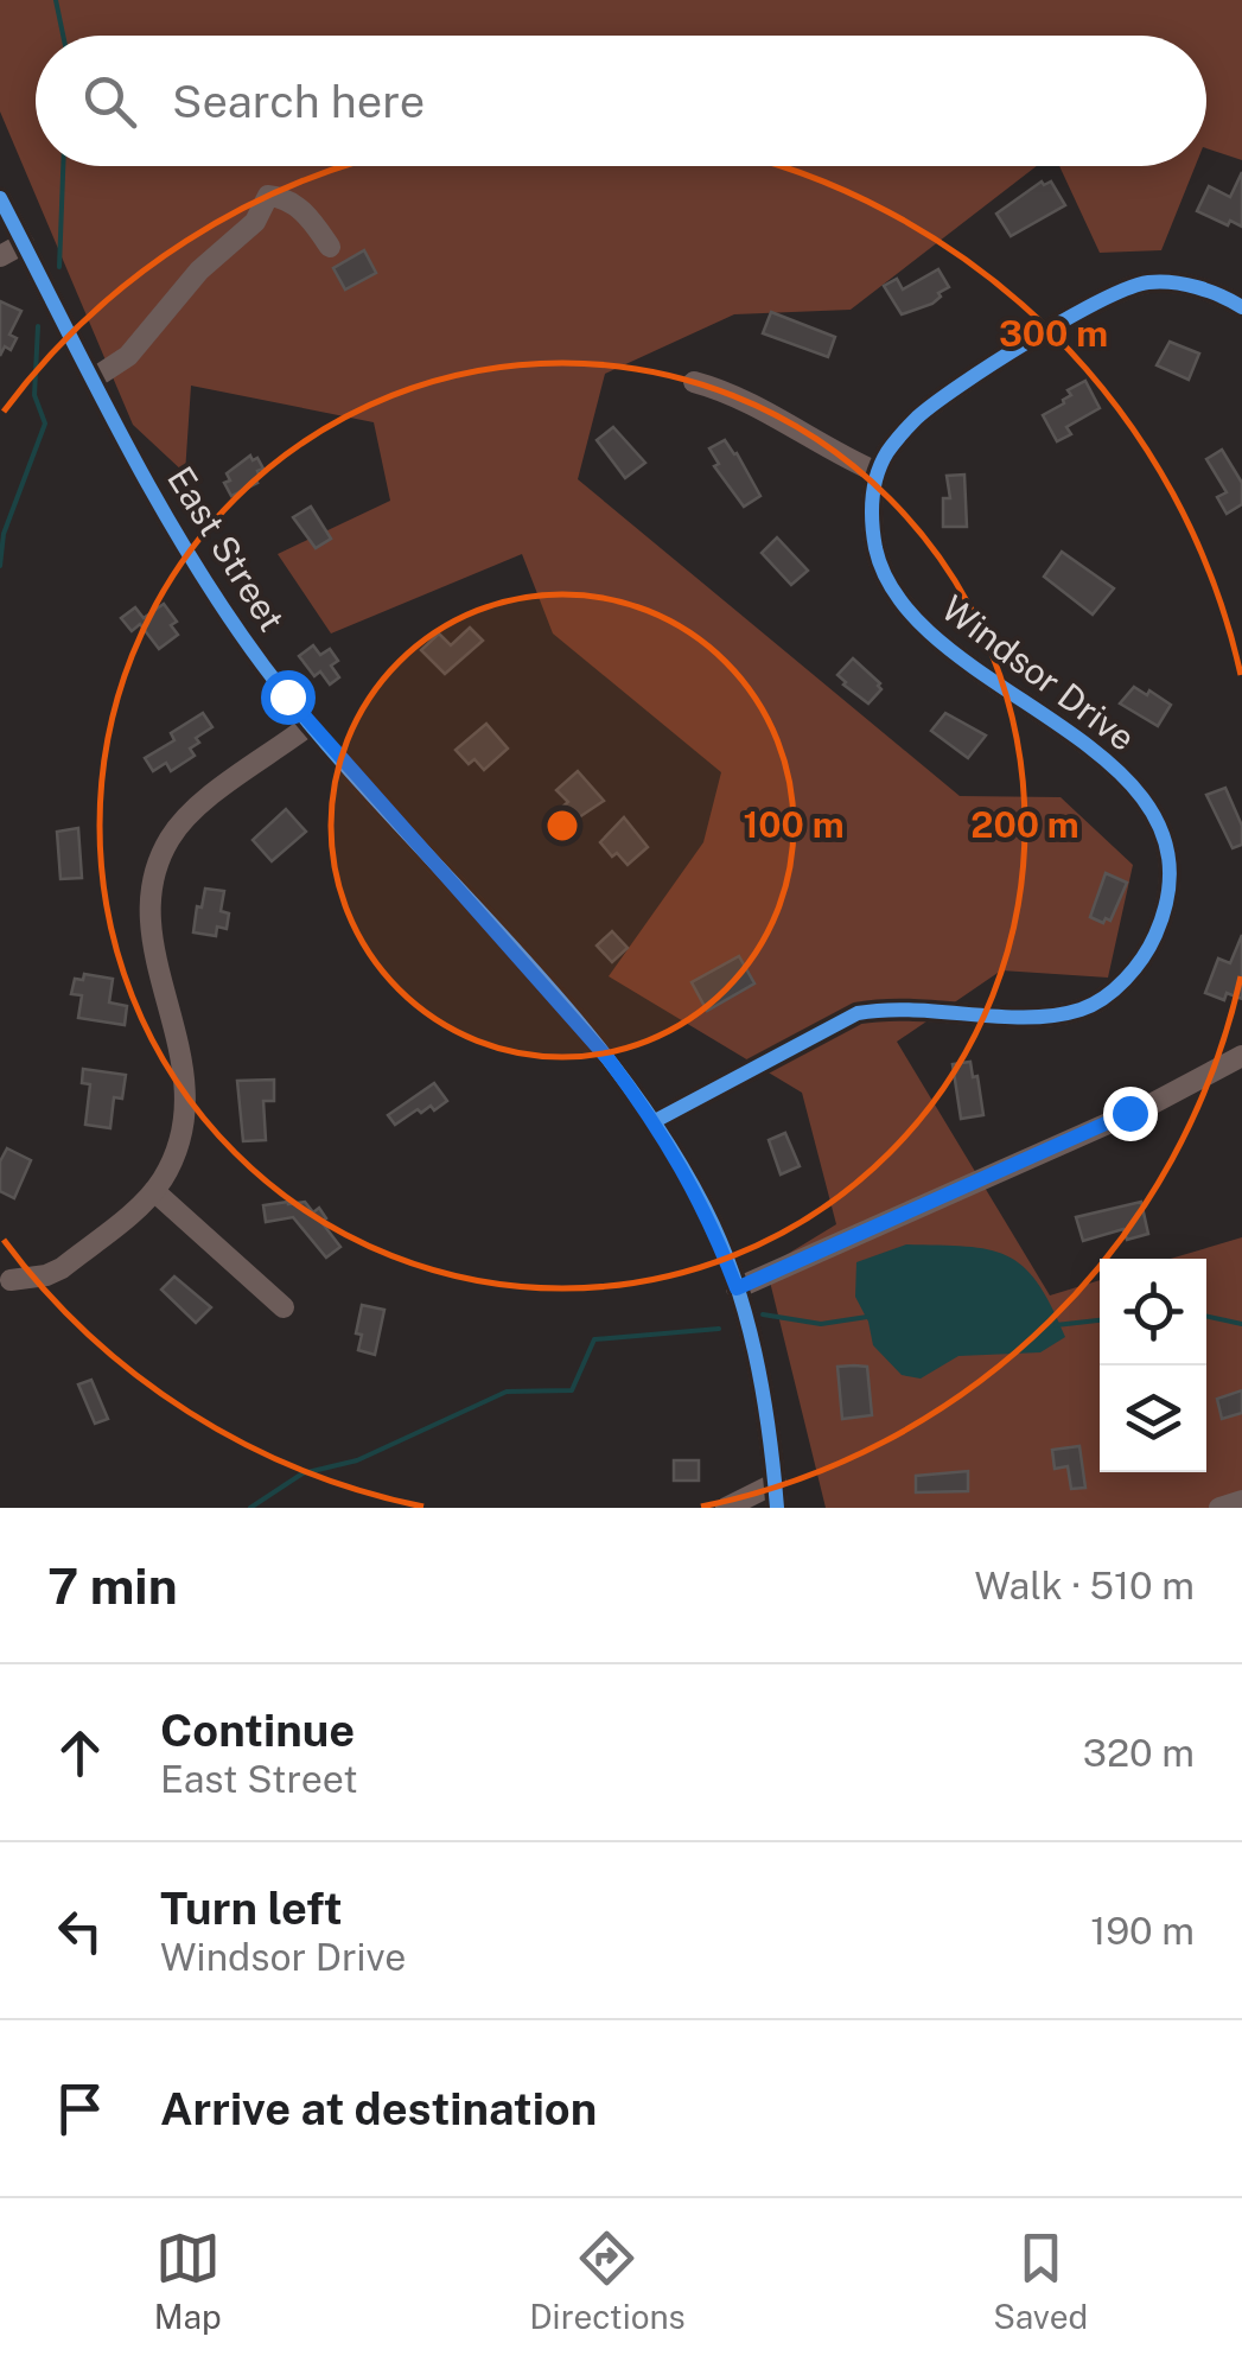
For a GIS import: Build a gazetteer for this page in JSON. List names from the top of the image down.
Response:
{
  "streets": {
    "street": ["East Street", "Windsor Drive"]
  },
  "crossings": [
    ["East Street", "Windsor Drive"]
  ],
  "page": {
    "search": "Search here",
    "heading": ["7 min", "Walk · 510 m"],
    "list": [
      ["Continue", "East Street", "320 m"],
      ["Turn left", "Windsor Drive", "190 m"],
      "Arrive at destination"
    ],
    "nav": ["Map", "Directions", "Saved"]
  },
  "rings": ["300 m", "100 m", "200 m"]
}
